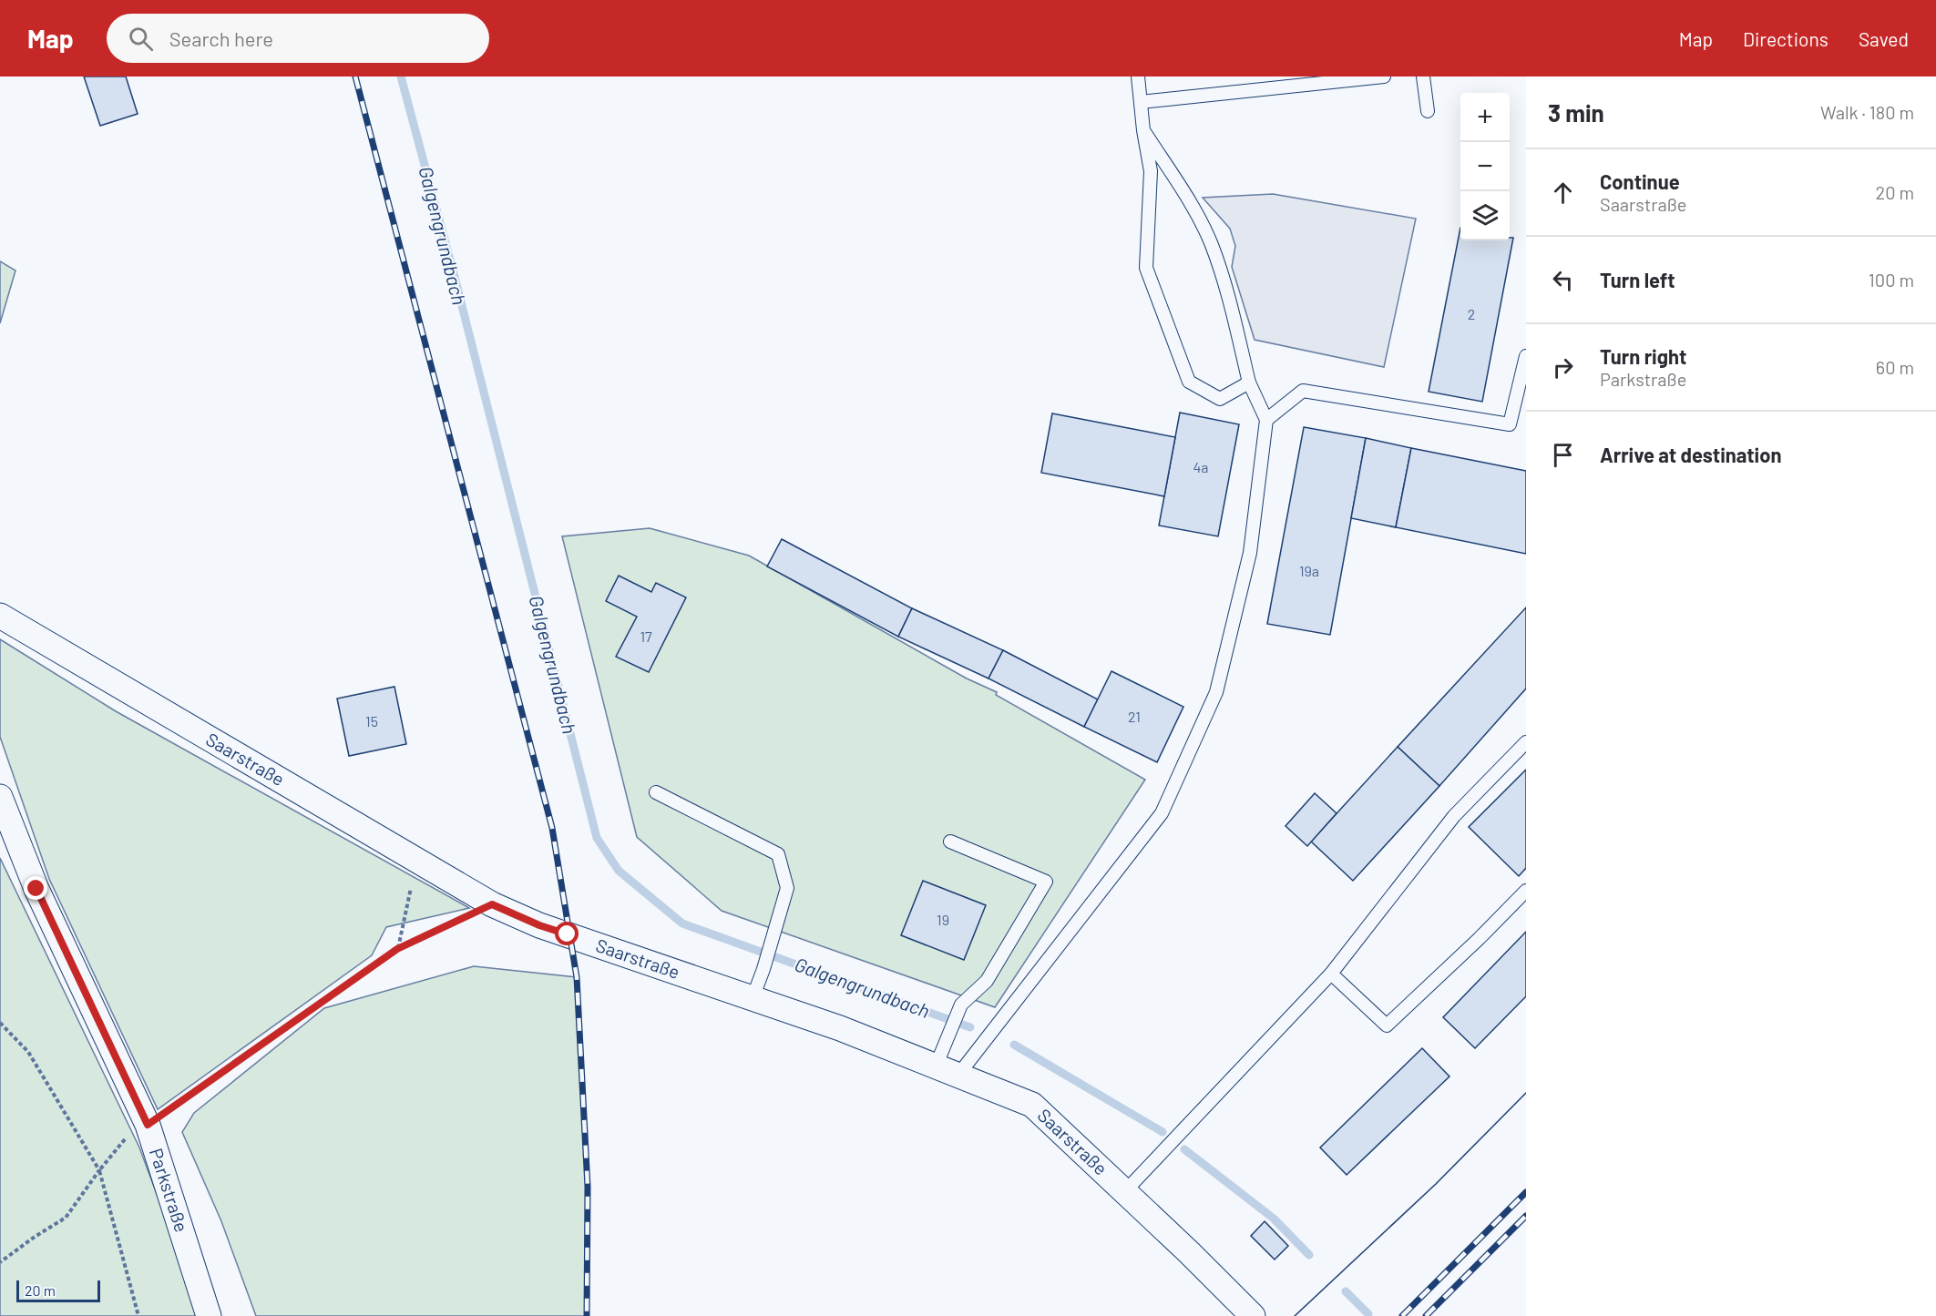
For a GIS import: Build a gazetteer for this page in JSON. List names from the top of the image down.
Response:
{
  "streets": {
    "street": ["Saarstraße", "Parkstraße"]
  },
  "water": ["Galgengrundbach"],
  "house_numbers": [
    "2",
    "4a",
    "19a",
    "17",
    "21",
    "15",
    "19"
  ],
  "scale_bar": "20 m",
  "page": {
    "header": "Map",
    "search": "Search here",
    "nav": ["Map", "Directions", "Saved"],
    "heading": ["3 min", "Walk · 180 m"],
    "map_buttons": ["+", "−"],
    "list": [
      ["Continue", "Saarstraße", "20 m"],
      ["Turn left", "100 m"],
      ["Turn right", "Parkstraße", "60 m"],
      "Arrive at destination"
    ],
    "scale": "20 m"
  }
}
